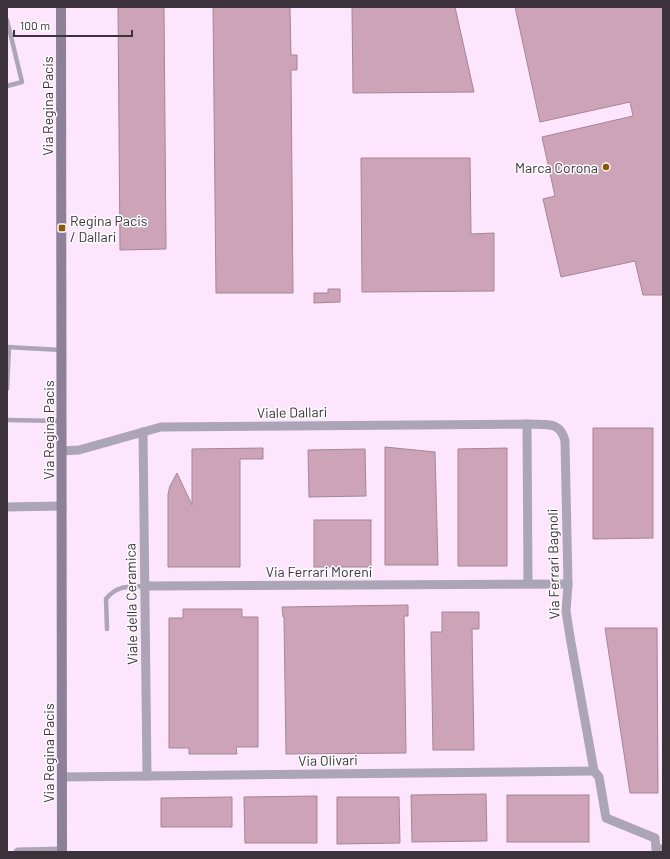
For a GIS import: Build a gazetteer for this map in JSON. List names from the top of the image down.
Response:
{
  "streets": {
    "street": [
      "Via Regina Pacis",
      "Viale Dallari",
      "Via Ferrari Bagnoli",
      "Via Ferrari Moreni",
      "Viale della Ceramica",
      "Via Olivari"
    ]
  },
  "crossings": [
    ["Via Regina Pacis", "Viale Dallari"],
    ["Via Regina Pacis", "Via Olivari"],
    ["Viale Dallari", "Via Ferrari Bagnoli"],
    ["Viale Dallari", "Viale della Ceramica"],
    ["Via Ferrari Bagnoli", "Via Ferrari Moreni"],
    ["Via Ferrari Bagnoli", "Via Olivari"],
    ["Via Ferrari Moreni", "Viale della Ceramica"],
    ["Viale della Ceramica", "Via Olivari"]
  ],
  "places": {
    "other": ["Marca Corona"],
    "transit": ["Regina Pacis / Dallari"]
  },
  "scale_bar": "100 m"
}
